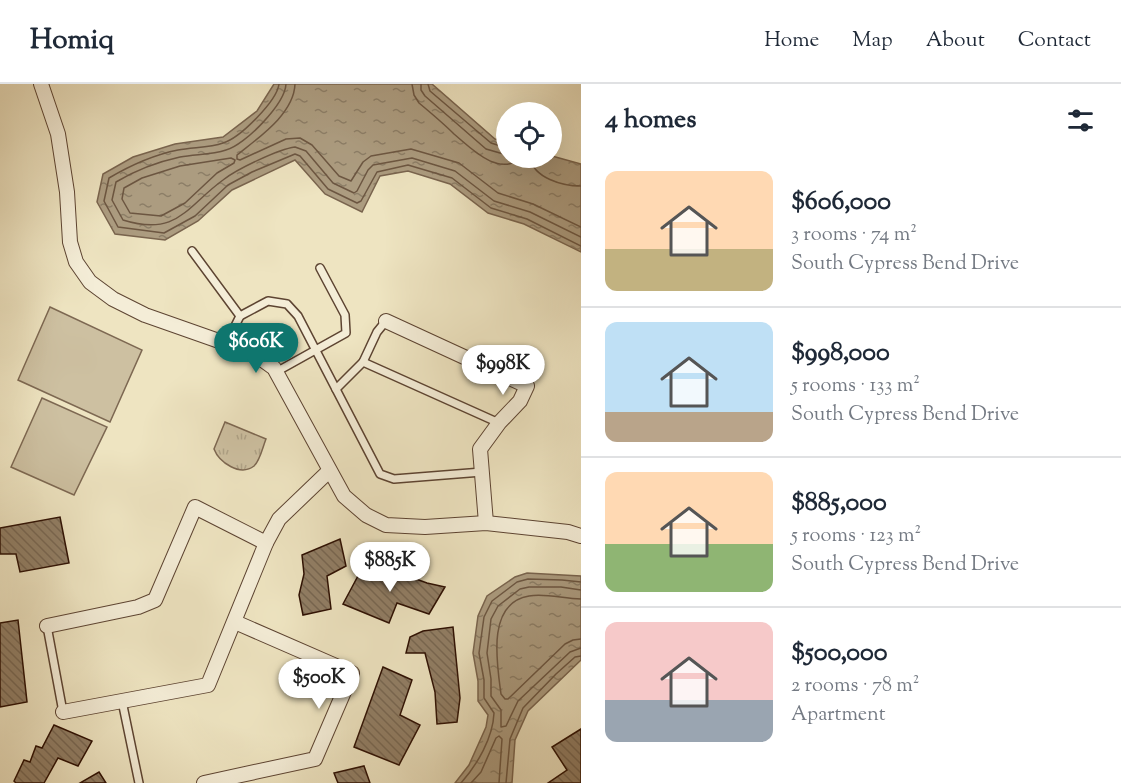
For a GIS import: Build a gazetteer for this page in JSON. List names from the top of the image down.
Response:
{
  "page": {
    "header": "Homiq",
    "nav": [
      "Home",
      "Map",
      "About",
      "Contact"
    ],
    "heading": "4 homes",
    "list": [
      {
        "name": "$606,000",
        "note": "3 rooms · 74 m² · South Cypress Bend Drive"
      },
      {
        "name": "$998,000",
        "note": "5 rooms · 133 m² · South Cypress Bend Drive"
      },
      {
        "name": "$885,000",
        "note": "5 rooms · 123 m² · South Cypress Bend Drive"
      },
      {
        "name": "$500,000",
        "note": "2 rooms · 78 m² · Apartment"
      }
    ],
    "price": [
      "$606K",
      "$998K",
      "$885K",
      "$500K"
    ]
  }
}
